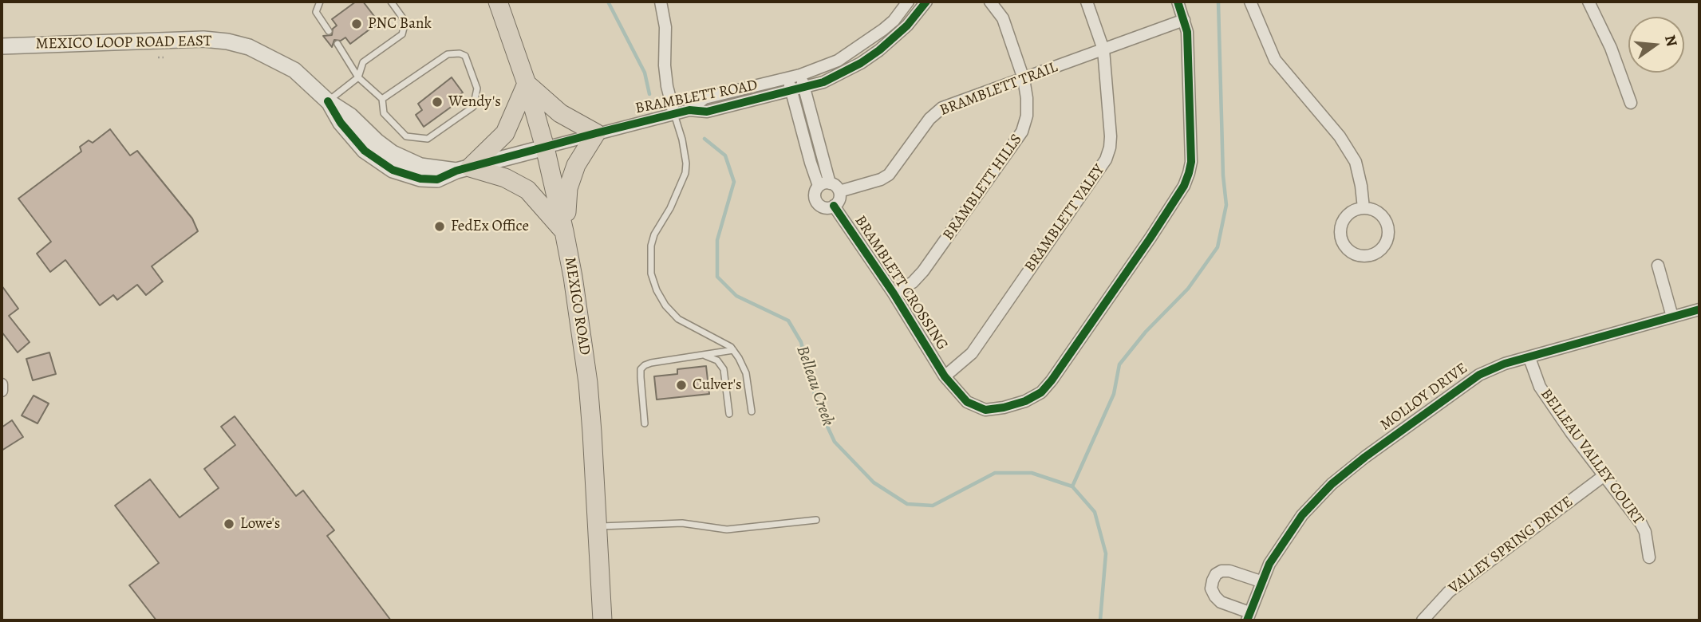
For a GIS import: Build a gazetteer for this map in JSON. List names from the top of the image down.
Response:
{
  "streets": {
    "main road": ["MEXICO ROAD"],
    "street": [
      "MEXICO LOOP ROAD EAST",
      "BRAMBLETT TRAIL",
      "BRAMBLETT ROAD",
      "BRAMBLETT HILLS",
      "BRAMBLETT VALEY",
      "BRAMBLETT CROSSING",
      "MOLLOY DRIVE",
      "BELLEAU VALLEY COURT",
      "VALLEY SPRING DRIVE"
    ]
  },
  "crossings": [
    ["MEXICO LOOP ROAD EAST", "BRAMBLETT ROAD"],
    ["MEXICO LOOP ROAD EAST", "MEXICO ROAD"],
    ["BRAMBLETT TRAIL", "BRAMBLETT HILLS"],
    ["BRAMBLETT TRAIL", "BRAMBLETT VALEY"],
    ["BRAMBLETT TRAIL", "BRAMBLETT CROSSING"],
    ["BRAMBLETT ROAD", "MEXICO ROAD"],
    ["BRAMBLETT HILLS", "BRAMBLETT CROSSING"],
    ["BRAMBLETT VALEY", "BRAMBLETT CROSSING"],
    ["MOLLOY DRIVE", "BELLEAU VALLEY COURT"],
    ["BELLEAU VALLEY COURT", "VALLEY SPRING DRIVE"]
  ],
  "water": ["Belleau Creek"],
  "places": [
    "PNC Bank",
    "Wendy's",
    "FedEx Office",
    "Culver's",
    "Lowe's"
  ],
  "north": "right"
}
